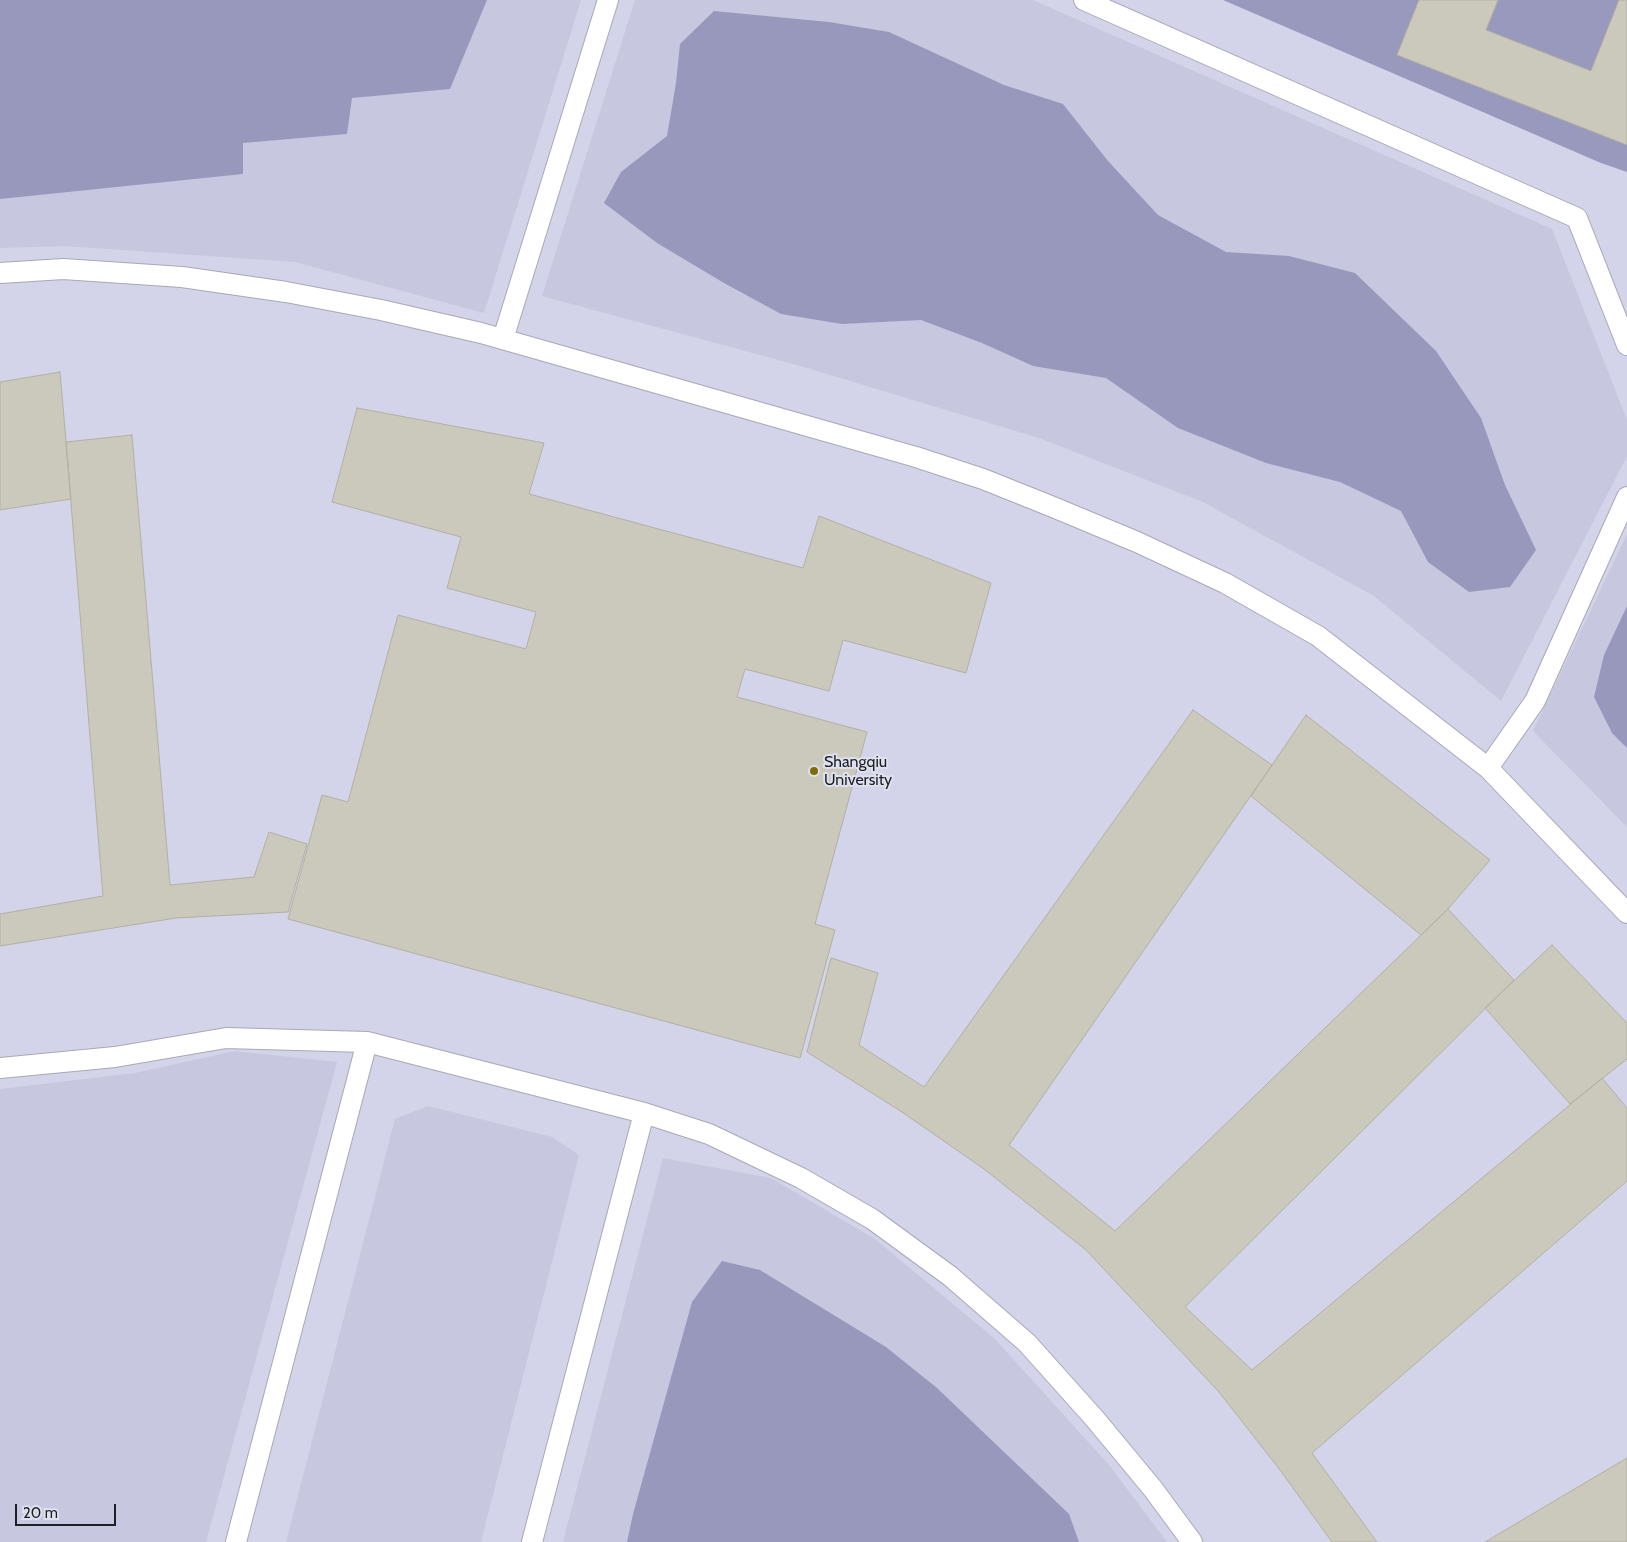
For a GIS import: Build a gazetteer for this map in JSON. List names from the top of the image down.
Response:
{
  "places": ["Shangqiu University"],
  "scale_bar": "20 m"
}
